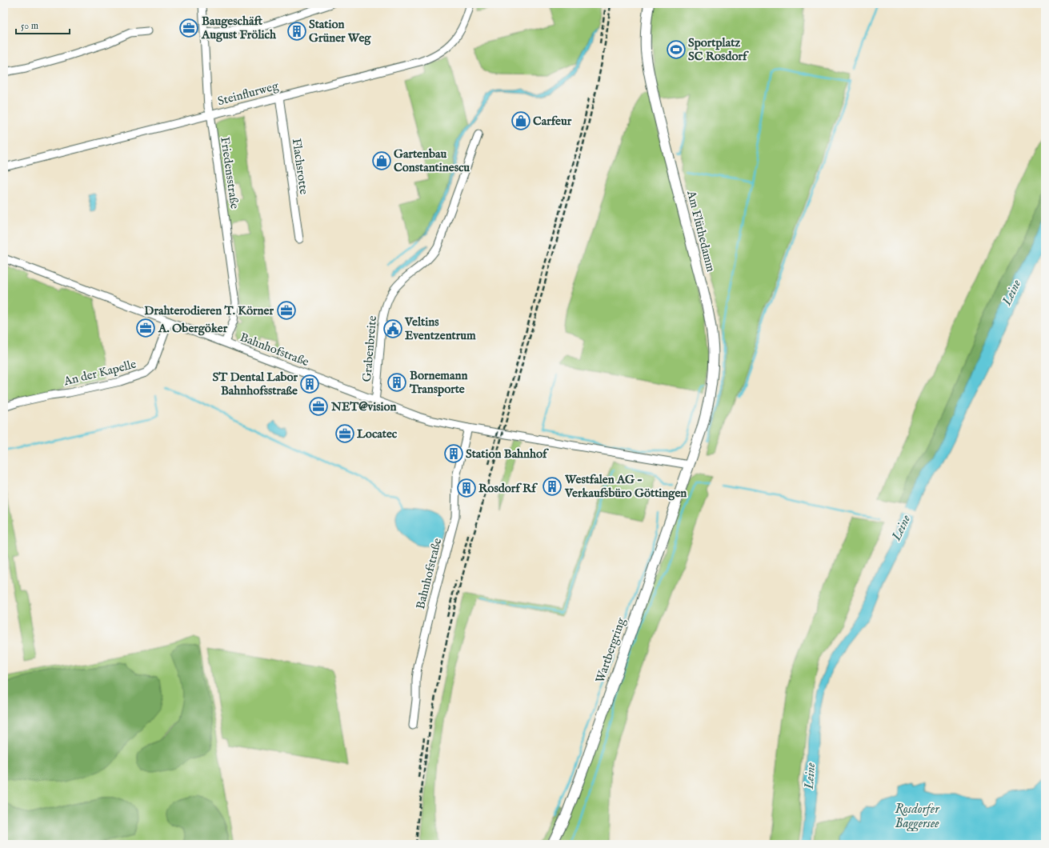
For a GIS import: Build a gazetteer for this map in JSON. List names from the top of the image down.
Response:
{
  "streets": {
    "main road": ["Am Flüthedamm", "Wartbergring"],
    "street": [
      "Steinflurweg",
      "Flachsrotte",
      "Friedensstraße",
      "Grabenbreite",
      "Bahnhofstraße",
      "An der Kapelle"
    ]
  },
  "crossings": [
    ["Steinflurweg", "Flachsrotte"],
    ["Steinflurweg", "Friedensstraße"],
    ["Friedensstraße", "Bahnhofstraße"],
    ["Am Flüthedamm", "Bahnhofstraße"],
    ["Am Flüthedamm", "Wartbergring"],
    ["Grabenbreite", "Bahnhofstraße"],
    ["Bahnhofstraße", "An der Kapelle"],
    ["Bahnhofstraße", "Wartbergring"]
  ],
  "water": ["Leine", "Rosdorfer Baggersee"],
  "places": {
    "office": [
      "Baugeschäft August Frölich",
      "Drahterodieren T. Körner",
      "A. Obergöker",
      "NET@vision",
      "Locatec"
    ],
    "building": [
      "Station Grüner Weg",
      "Bornemann Transporte",
      "ST Dental Labor Bahnhofsstraße",
      "Station Bahnhof",
      "Westfalen AG - Verkaufsbüro Göttingen",
      "Rosdorf Rf"
    ],
    "sports": ["Sportplatz SC Rosdorf"],
    "shop": ["Carfeur", "Gartenbau Constantinescu"],
    "public building": ["Veltins Eventzentrum"]
  },
  "scale_bar": "50 m"
}
